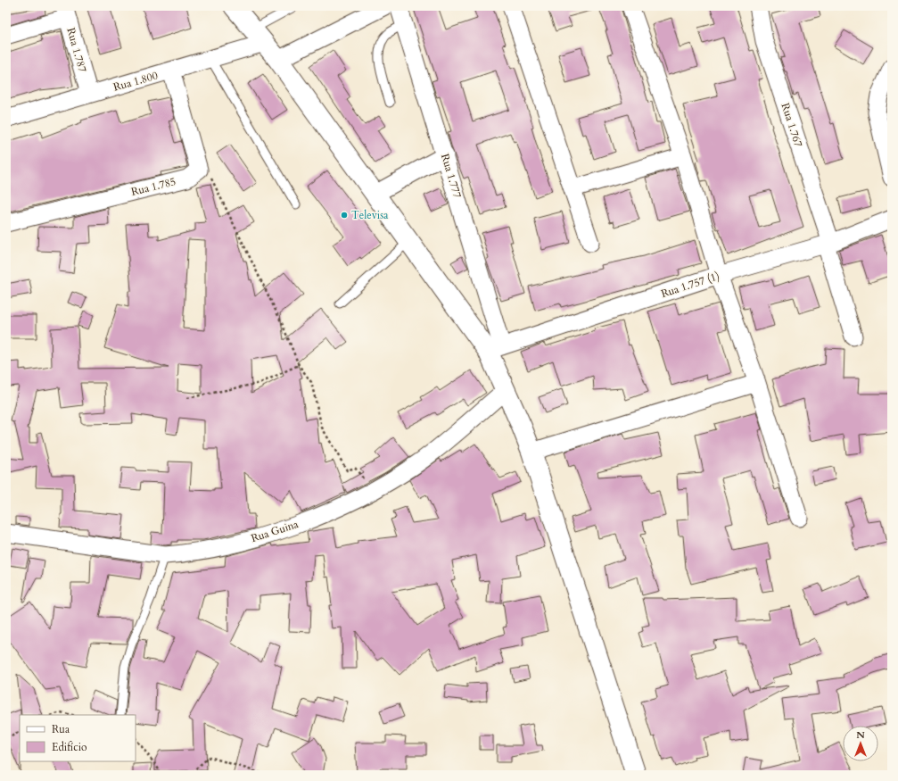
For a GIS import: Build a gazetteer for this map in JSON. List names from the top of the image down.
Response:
{
  "streets": {
    "street": [
      "Rua 1.787",
      "Rua 1.800",
      "Rua 1.767",
      "Rua 1.777",
      "Rua 1.785",
      "Rua 1.757 (1)",
      "Rua Guina"
    ]
  },
  "crossings": [
    ["Rua 1.787", "Rua 1.800"],
    ["Rua 1.767", "Rua 1.757 (1)"],
    ["Rua 1.777", "Rua 1.757 (1)"]
  ],
  "places": ["Televisa"],
  "legend": ["Rua", "Edifício"],
  "north": "top"
}
